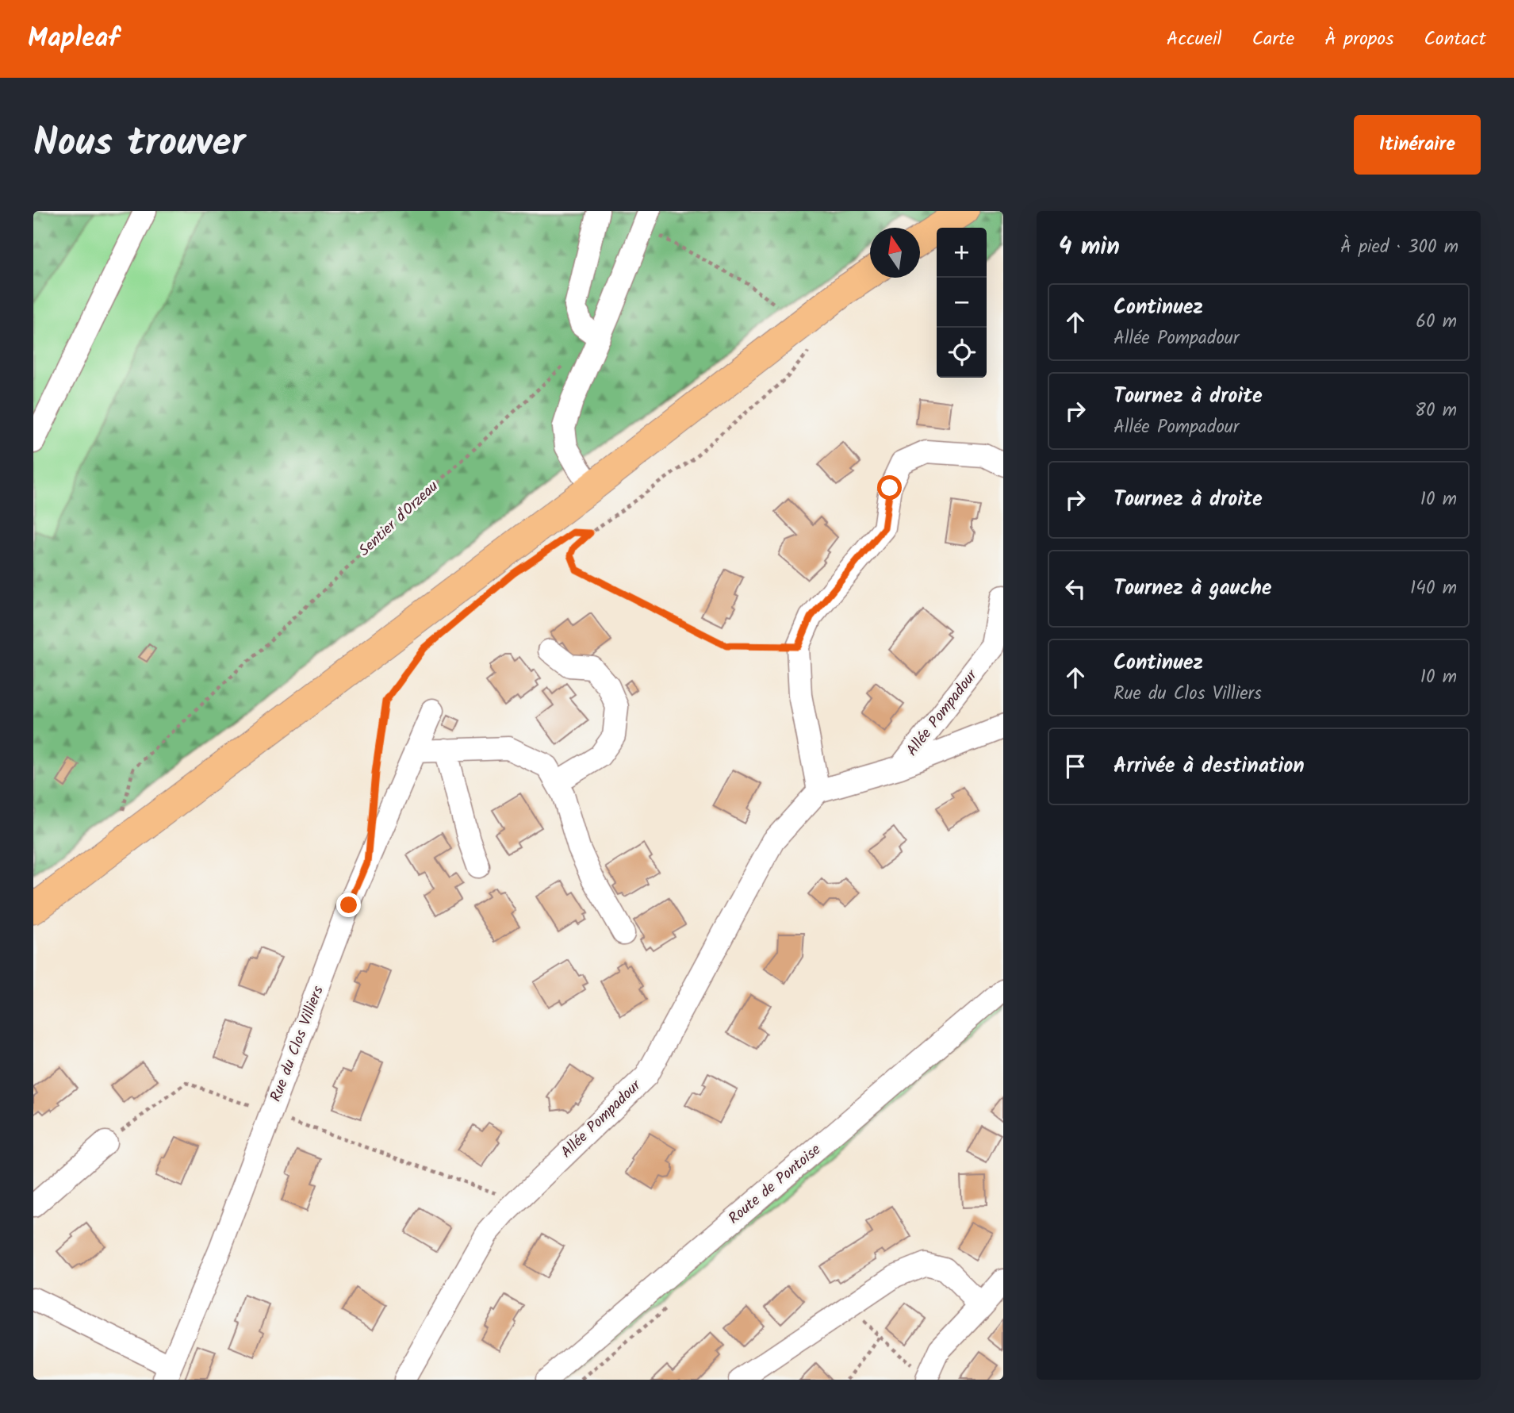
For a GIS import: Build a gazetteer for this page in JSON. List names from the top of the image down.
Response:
{
  "streets": {
    "street": ["Allée Pompadour", "Rue du Clos Villiers", "Route de Pontoise"],
    "path": ["Sentier d'Orzeau"]
  },
  "north": "top",
  "page": {
    "header": "Mapleaf",
    "nav": [
      "Accueil",
      "Carte",
      "À propos",
      "Contact"
    ],
    "title": "Nous trouver",
    "buttons": "Itinéraire",
    "heading": ["4 min", "À pied · 300 m"],
    "map_buttons": ["+", "−"],
    "list": [
      ["Continuez", "Allée Pompadour", "60 m"],
      ["Tournez à droite", "Allée Pompadour", "80 m"],
      ["Tournez à droite", "10 m"],
      ["Tournez à gauche", "140 m"],
      ["Continuez", "Rue du Clos Villiers", "10 m"],
      "Arrivée à destination"
    ]
  }
}
